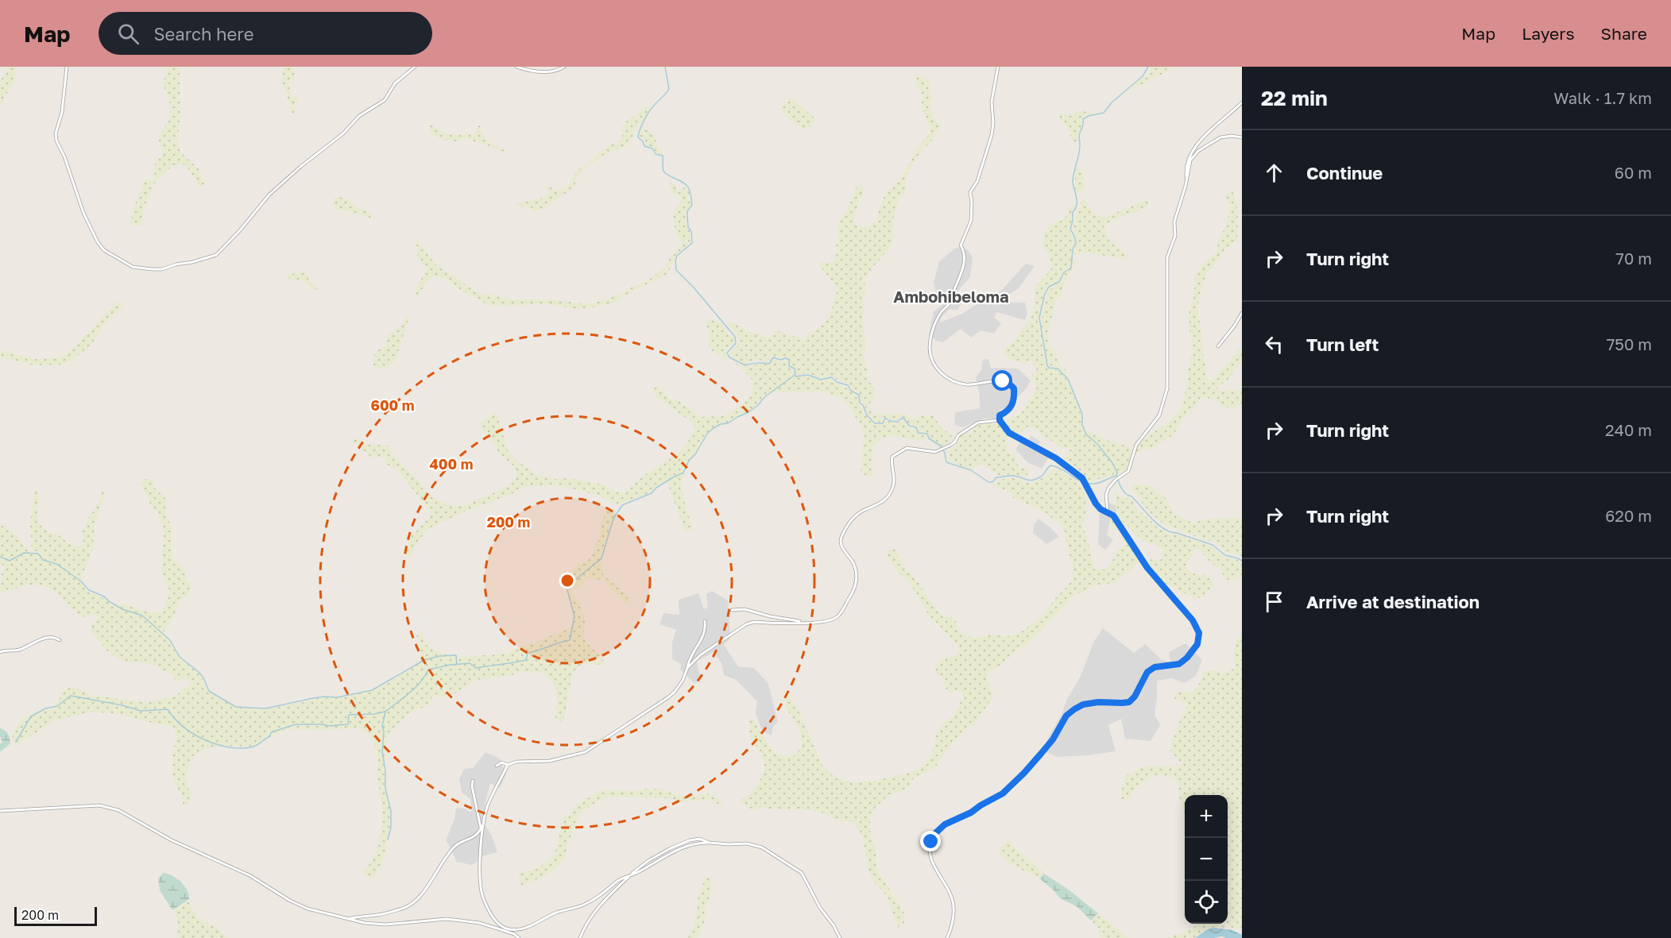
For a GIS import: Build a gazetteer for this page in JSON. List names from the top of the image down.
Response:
{
  "districts": ["Ambohibeloma"],
  "scale_bar": "200 m",
  "page": {
    "header": "Map",
    "search": "Search here",
    "nav": ["Map", "Layers", "Share"],
    "heading": ["22 min", "Walk · 1.7 km"],
    "list": [
      ["Continue", "60 m"],
      ["Turn right", "70 m"],
      ["Turn left", "750 m"],
      ["Turn right", "240 m"],
      ["Turn right", "620 m"],
      "Arrive at destination"
    ],
    "map_buttons": ["+", "−"],
    "scale": "200 m"
  },
  "rings": ["600 m", "400 m", "200 m"]
}
